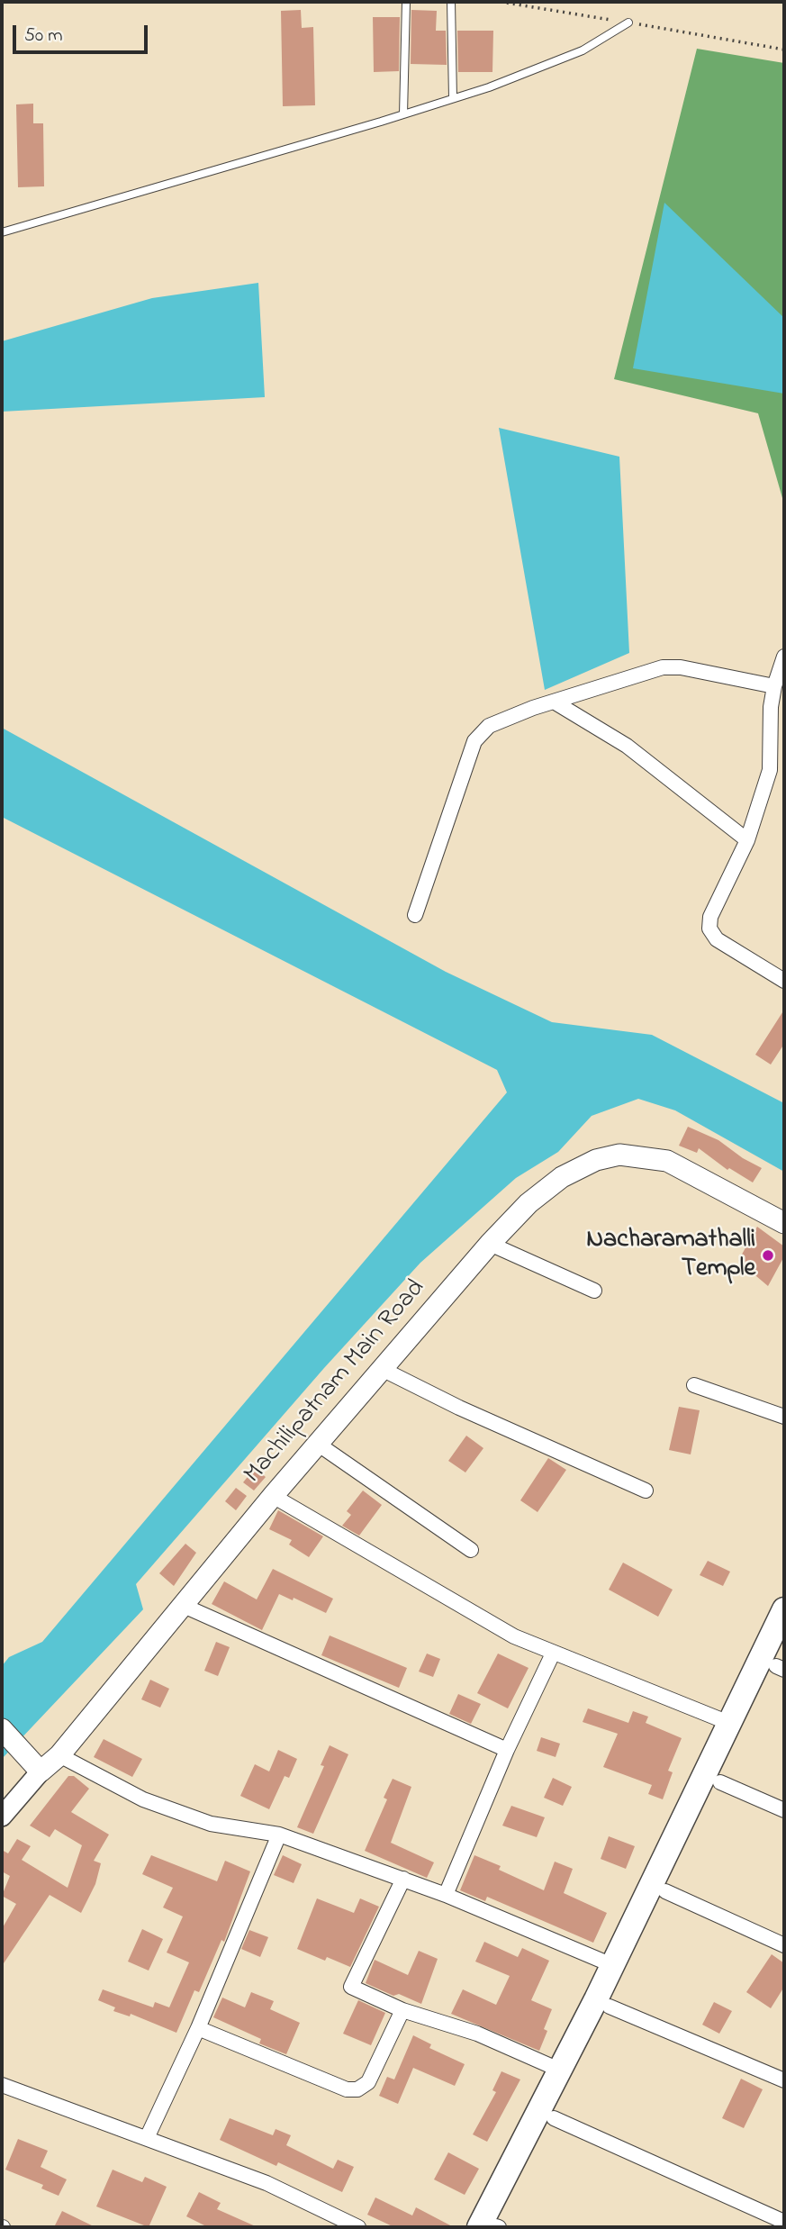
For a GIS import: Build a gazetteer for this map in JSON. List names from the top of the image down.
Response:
{
  "streets": {
    "main road": ["Machilipatnam Main Road"]
  },
  "places": ["Nacharamathalli Temple"],
  "scale_bar": "50 m"
}
